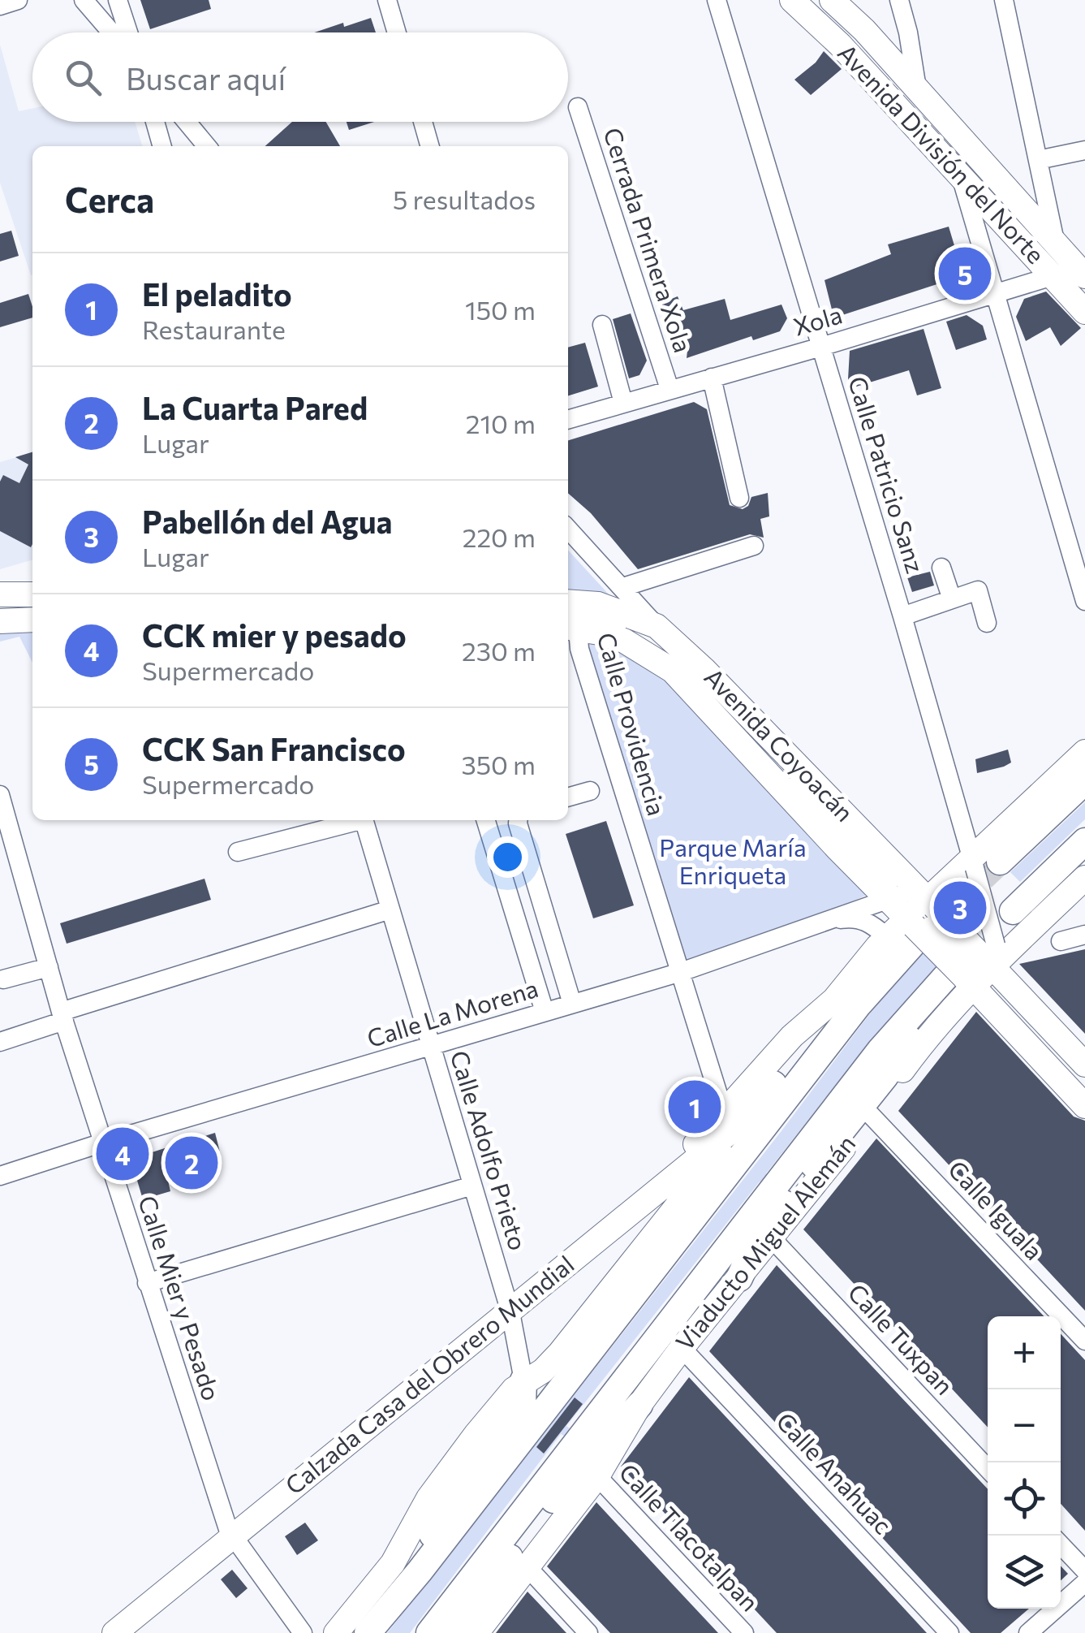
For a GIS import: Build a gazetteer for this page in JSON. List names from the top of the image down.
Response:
{
  "streets": {
    "highway": ["Viaducto Miguel Alemán"],
    "main road": ["Avenida División del Norte", "Avenida Coyoacán", "Calzada Casa del Obrero Mundial"],
    "street": [
      "Cerrada Primera Xola",
      "Xola",
      "Calle Patricio Sanz",
      "Calle Providencia",
      "Calle La Morena",
      "Calle Adolfo Prieto",
      "Calle Iguala",
      "Calle Mier y Pesado",
      "Calle Tuxpan",
      "Calle Anahuac",
      "Calle Tlacotalpan"
    ]
  },
  "crossings": [
    ["Avenida División del Norte", "Xola"],
    ["Cerrada Primera Xola", "Xola"],
    ["Xola", "Calle Patricio Sanz"],
    ["Calle Patricio Sanz", "Avenida Coyoacán"],
    ["Calle Patricio Sanz", "Viaducto Miguel Alemán"],
    ["Calle Providencia", "Avenida Coyoacán"],
    ["Calle Providencia", "Calle La Morena"],
    ["Calle Providencia", "Calzada Casa del Obrero Mundial"],
    ["Avenida Coyoacán", "Calle La Morena"],
    ["Avenida Coyoacán", "Viaducto Miguel Alemán"],
    ["Calle La Morena", "Calle Adolfo Prieto"],
    ["Calle La Morena", "Calle Mier y Pesado"],
    ["Calle Adolfo Prieto", "Calzada Casa del Obrero Mundial"],
    ["Calle Iguala", "Viaducto Miguel Alemán"],
    ["Viaducto Miguel Alemán", "Calle Tuxpan"],
    ["Viaducto Miguel Alemán", "Calle Anahuac"],
    ["Viaducto Miguel Alemán", "Calle Tlacotalpan"],
    ["Calle Mier y Pesado", "Calzada Casa del Obrero Mundial"]
  ],
  "parks": ["Parque María Enriqueta"],
  "page": {
    "search": "Buscar aquí",
    "heading": ["Cerca", "5 resultados"],
    "pins": [
      "5",
      "3",
      "1",
      "4",
      "2"
    ],
    "list": [
      {
        "mark": "1",
        "name": "El peladito",
        "note": "Restaurante",
        "value": "150 m"
      },
      {
        "mark": "2",
        "name": "La Cuarta Pared",
        "note": "Lugar",
        "value": "210 m"
      },
      {
        "mark": "3",
        "name": "Pabellón del Agua",
        "note": "Lugar",
        "value": "220 m"
      },
      {
        "mark": "4",
        "name": "CCK mier y pesado",
        "note": "Supermercado",
        "value": "230 m"
      },
      {
        "mark": "5",
        "name": "CCK San Francisco",
        "note": "Supermercado",
        "value": "350 m"
      }
    ],
    "map_buttons": ["+", "−"]
  }
}
